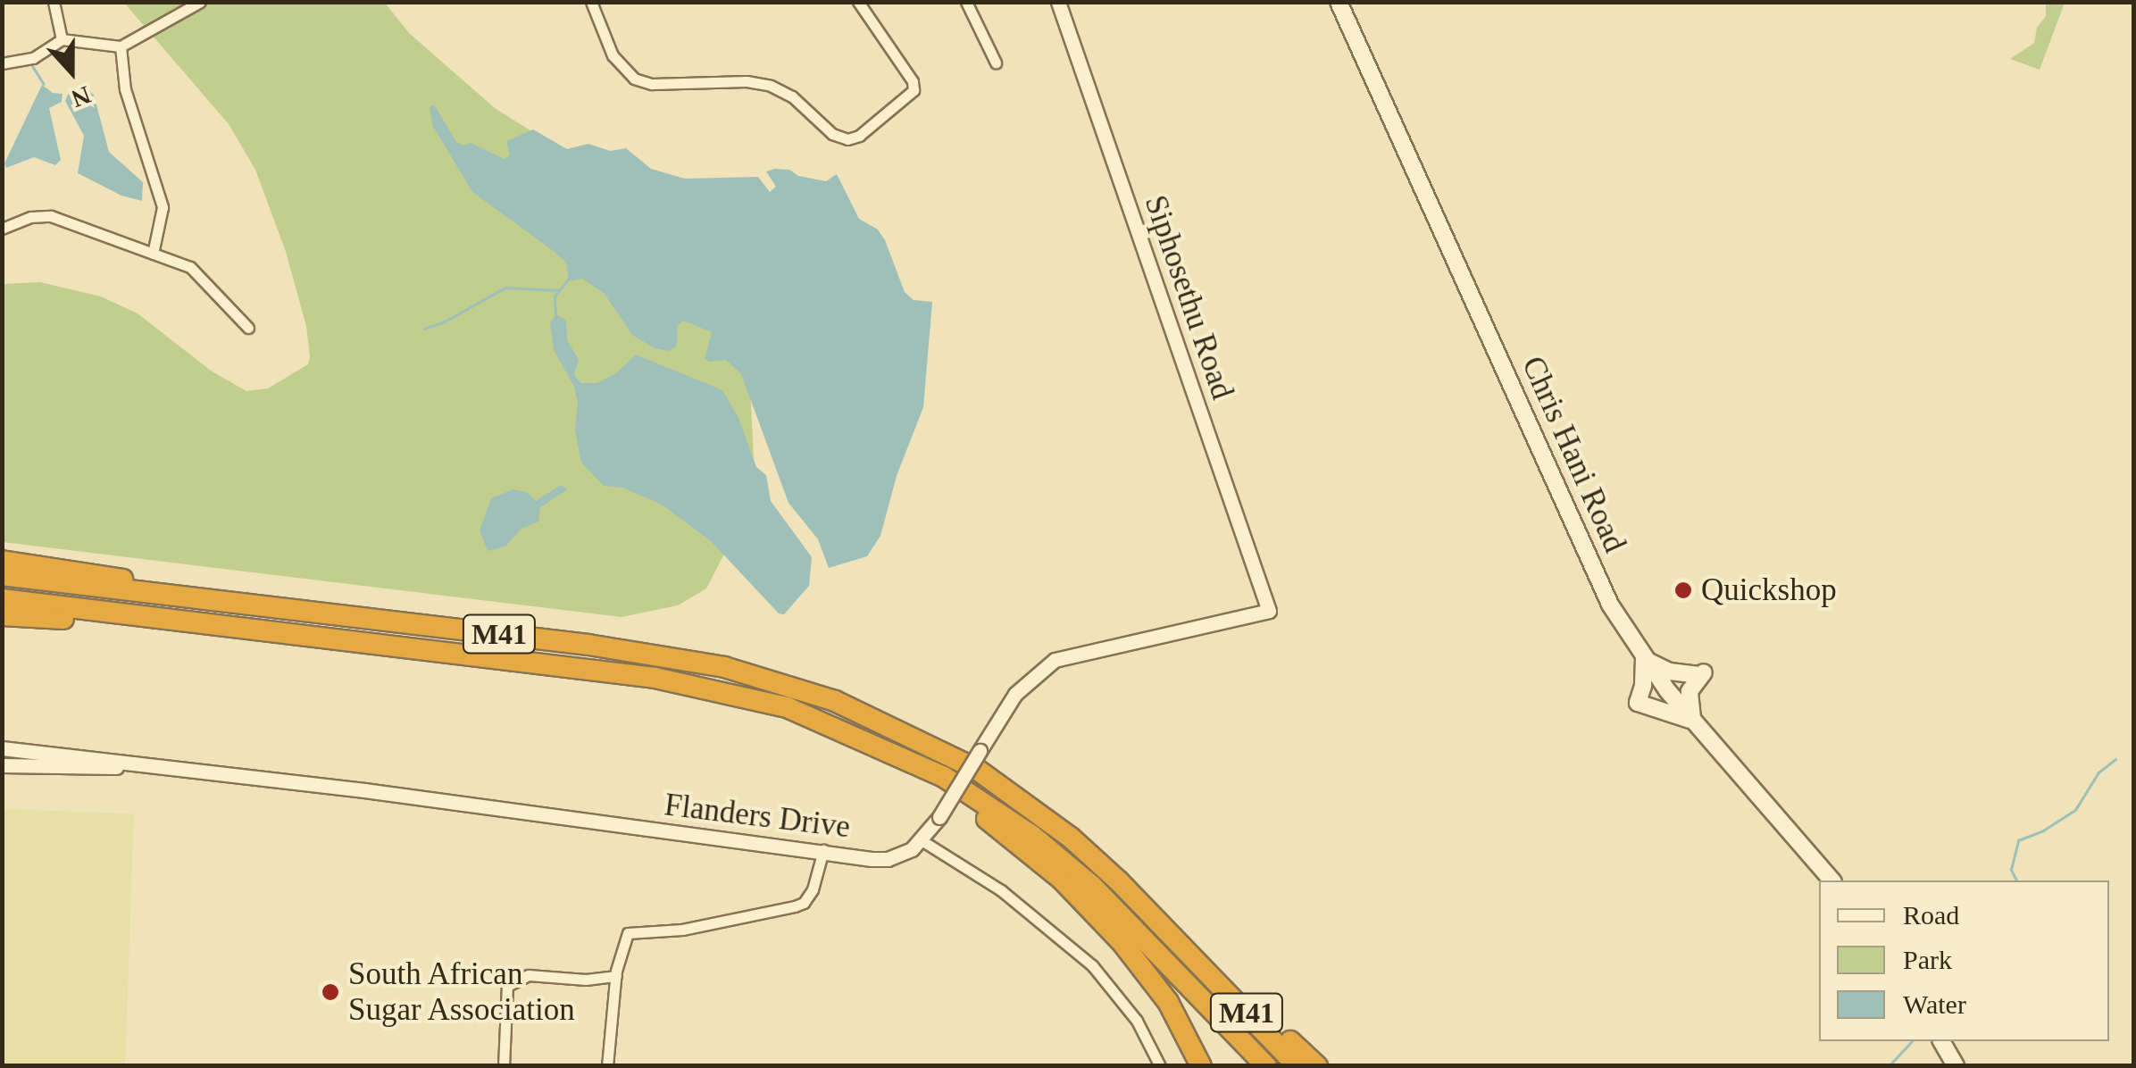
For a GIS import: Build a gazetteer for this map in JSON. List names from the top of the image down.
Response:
{
  "streets": {
    "highway": ["M41"],
    "main road": ["Chris Hani Road"],
    "street": ["Siphosethu Road", "Flanders Drive"]
  },
  "crossings": [
    ["Siphosethu Road", "Flanders Drive"]
  ],
  "places": ["Quickshop", "South African Sugar Association"],
  "legend": ["Road", "Park", "Water"],
  "north": "bottom"
}
